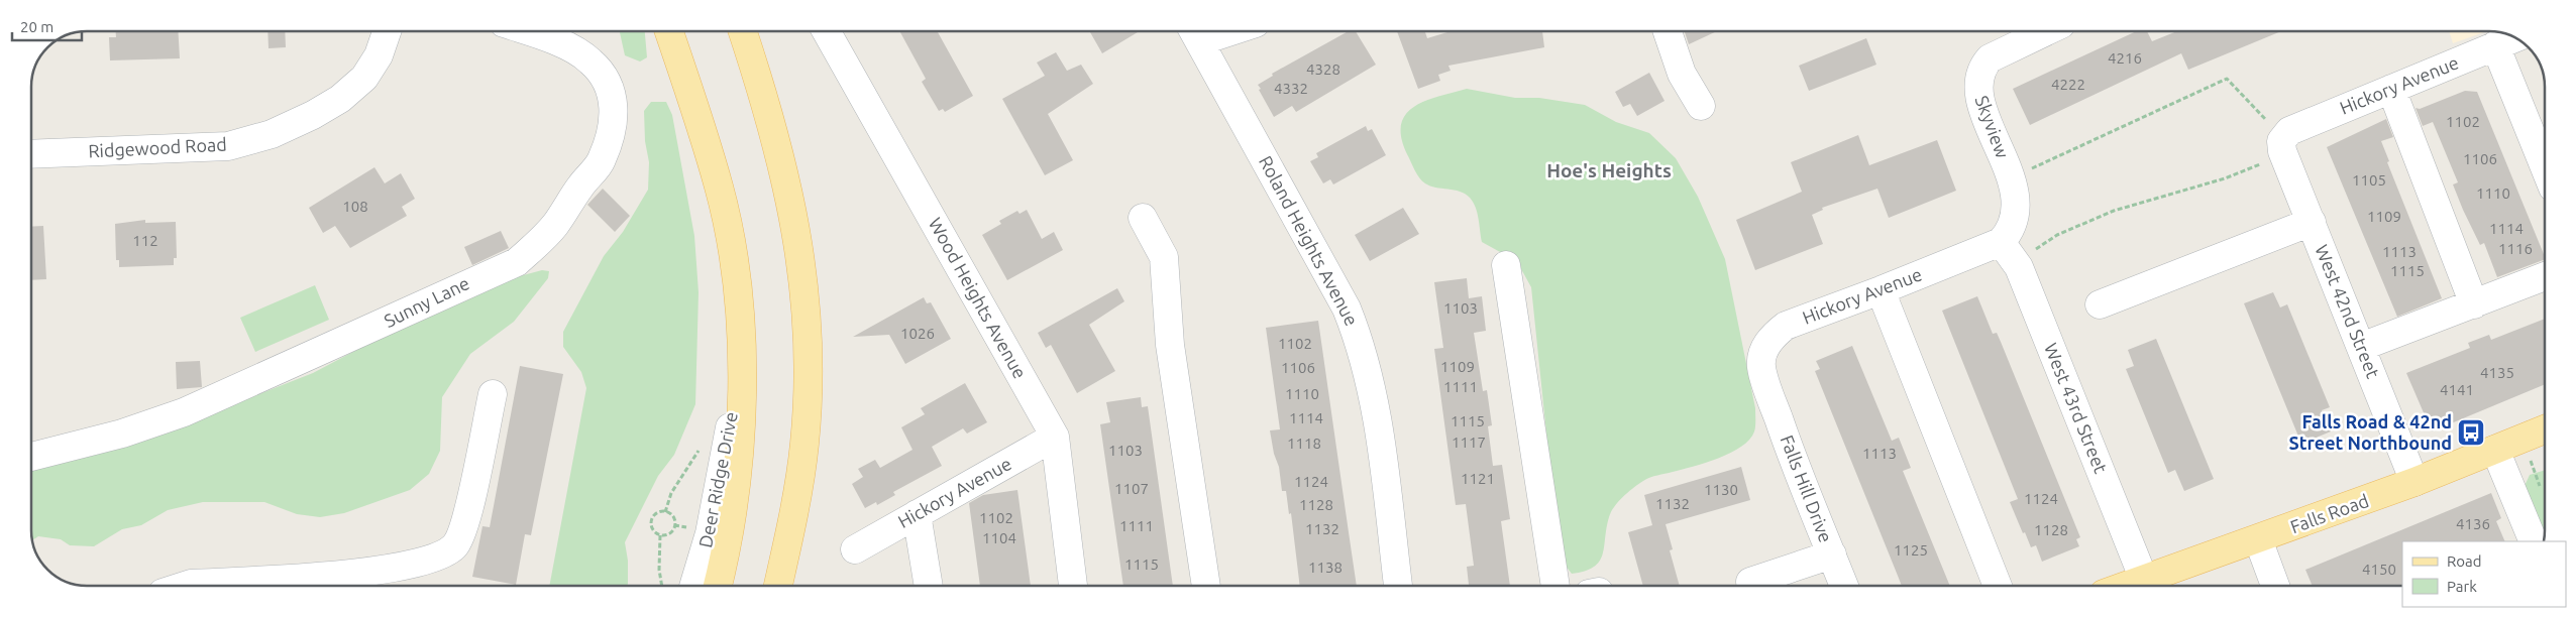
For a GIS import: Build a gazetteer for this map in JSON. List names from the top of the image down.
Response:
{
  "streets": {
    "main road": ["Falls Road"],
    "street": [
      "Hickory Avenue",
      "Skyview",
      "Ridgewood Road",
      "Roland Heights Avenue",
      "Wood Heights Avenue",
      "Sunny Lane",
      "West 42nd Street",
      "West 43rd Street",
      "Deer Ridge Drive",
      "Falls Hill Drive"
    ]
  },
  "crossings": [
    ["Hickory Avenue", "Skyview"],
    ["Hickory Avenue", "Wood Heights Avenue"],
    ["Hickory Avenue", "West 42nd Street"],
    ["Hickory Avenue", "West 43rd Street"],
    ["Hickory Avenue", "Falls Hill Drive"],
    ["Skyview", "West 43rd Street"],
    ["West 42nd Street", "Falls Road"],
    ["West 43rd Street", "Falls Road"]
  ],
  "districts": ["Hoe's Heights"],
  "places": {
    "bus stop": ["Falls Road & 42nd Street Northbound"]
  },
  "house_numbers": [
    "4216",
    "4328",
    "4222",
    "4332",
    "1102",
    "1106",
    "1105",
    "1110",
    "108",
    "1109",
    "1114",
    "112",
    "1116",
    "1113",
    "1115",
    "1103",
    "1026",
    "1102",
    "1109",
    "1106",
    "4135",
    "1111",
    "4141",
    "1110",
    "1114",
    "1115",
    "1117",
    "1118",
    "1103",
    "1113",
    "1121",
    "1124",
    "1107",
    "1130",
    "1124",
    "1132",
    "1128",
    "1102",
    "4136",
    "1111",
    "1132",
    "1128",
    "1104",
    "1125",
    "1115",
    "1138",
    "4150"
  ],
  "legend": ["Road", "Park"],
  "scale_bar": "20 m"
}
